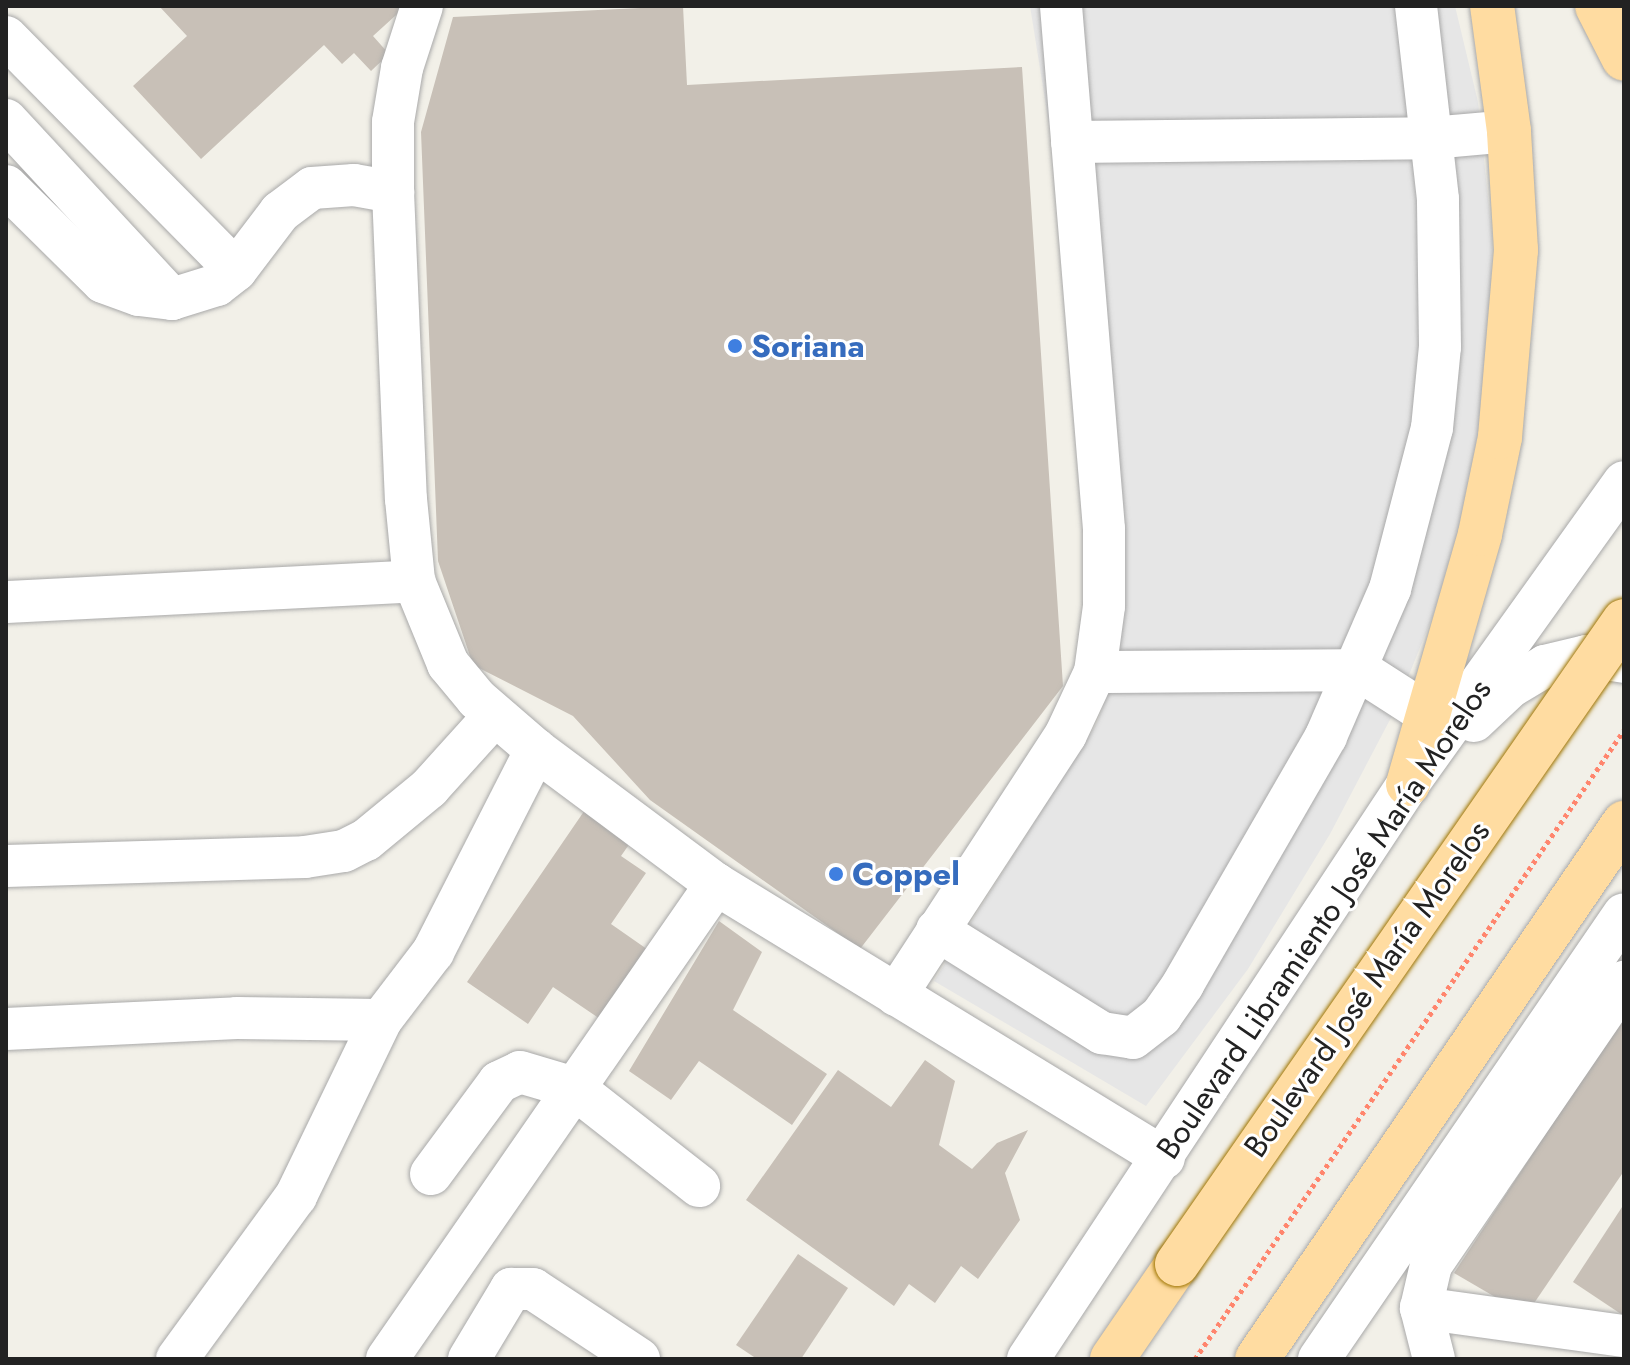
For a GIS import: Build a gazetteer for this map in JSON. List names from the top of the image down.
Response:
{
  "streets": {
    "main road": ["Boulevard José María Morelos"],
    "street": ["Boulevard Libramiento José María Morelos"]
  },
  "places": ["Soriana", "Coppel"]
}
